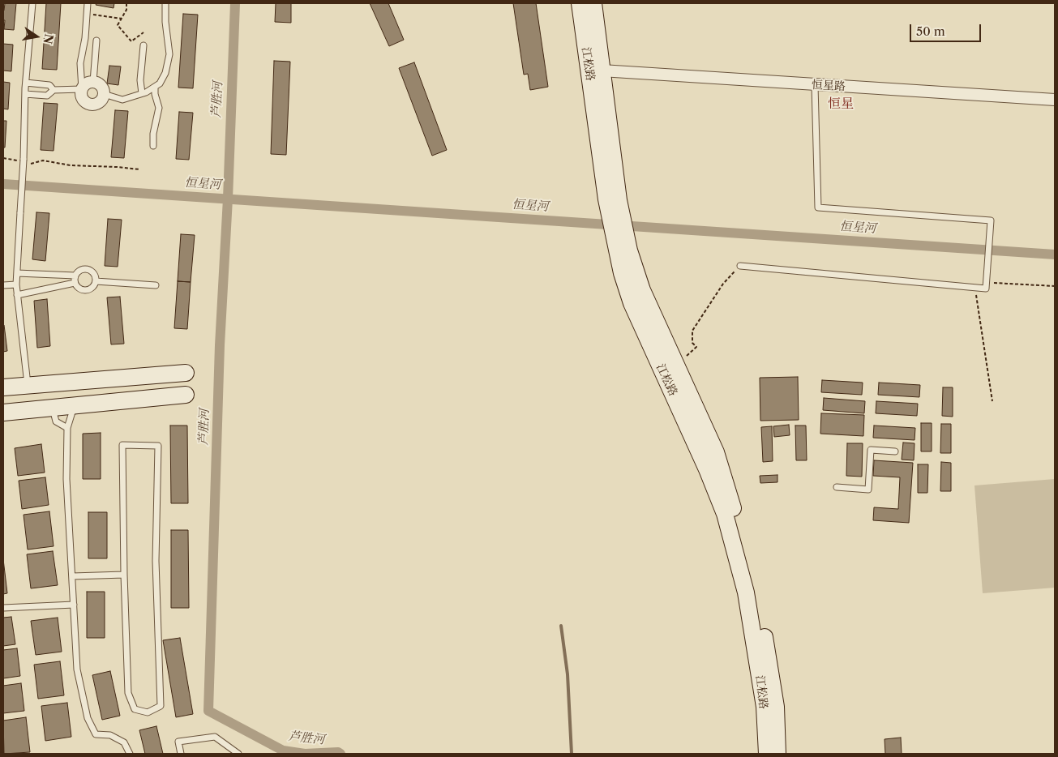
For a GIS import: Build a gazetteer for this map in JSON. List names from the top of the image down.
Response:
{
  "streets": {
    "street": ["江松路", "恒星路"]
  },
  "crossings": [
    ["江松路", "恒星路"]
  ],
  "districts": ["恒星"],
  "water": ["芦胜河", "恒星河"],
  "scale_bar": "50 m",
  "north": "right"
}
